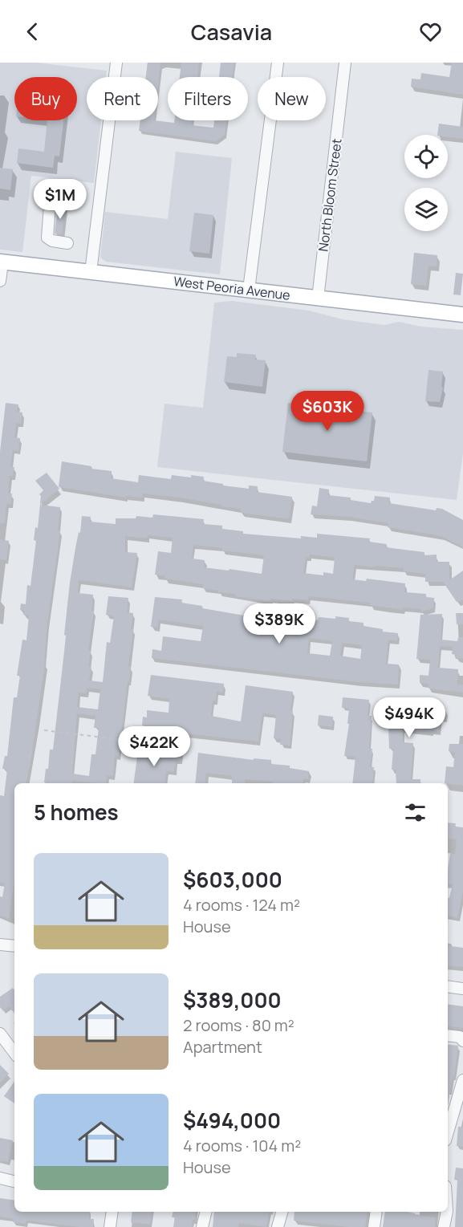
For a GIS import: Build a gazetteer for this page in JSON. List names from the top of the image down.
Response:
{
  "streets": {
    "main road": ["West Peoria Avenue"],
    "street": ["North Bloom Street"]
  },
  "crossings": [
    ["North Bloom Street", "West Peoria Avenue"]
  ],
  "page": {
    "header": "Casavia",
    "chip": [
      "Buy",
      "Rent",
      "Filters",
      "New"
    ],
    "price": [
      "$1M",
      "$603K",
      "$389K",
      "$494K",
      "$422K"
    ],
    "heading": "5 homes",
    "list": [
      {
        "name": "$603,000",
        "note": "4 rooms · 124 m² · House"
      },
      {
        "name": "$389,000",
        "note": "2 rooms · 80 m² · Apartment"
      },
      {
        "name": "$494,000",
        "note": "4 rooms · 104 m² · House"
      }
    ]
  }
}
